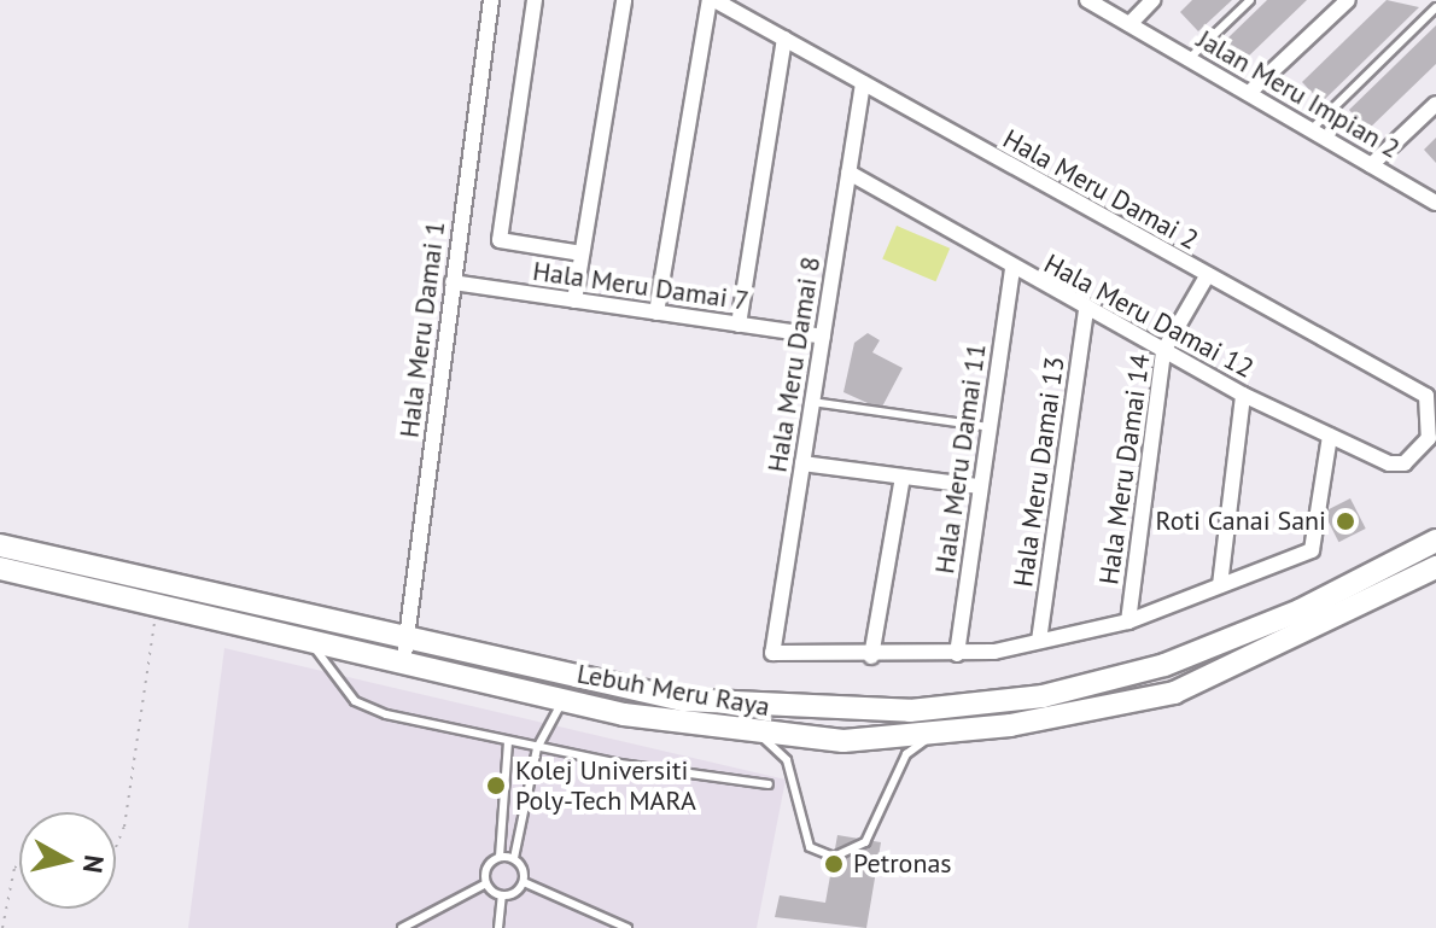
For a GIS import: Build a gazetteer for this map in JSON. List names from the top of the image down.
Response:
{
  "streets": {
    "main road": ["Lebuh Meru Raya"],
    "street": [
      "Jalan Meru Impian 2",
      "Hala Meru Damai 2",
      "Hala Meru Damai 7",
      "Hala Meru Damai 12",
      "Hala Meru Damai 1",
      "Hala Meru Damai 8",
      "Hala Meru Damai 11",
      "Hala Meru Damai 14",
      "Hala Meru Damai 13"
    ]
  },
  "crossings": [
    ["Hala Meru Damai 2", "Hala Meru Damai 12"],
    ["Hala Meru Damai 2", "Hala Meru Damai 8"],
    ["Hala Meru Damai 2", "Hala Meru Damai 14"],
    ["Hala Meru Damai 7", "Hala Meru Damai 1"],
    ["Hala Meru Damai 7", "Hala Meru Damai 8"],
    ["Hala Meru Damai 12", "Hala Meru Damai 8"],
    ["Hala Meru Damai 12", "Hala Meru Damai 11"],
    ["Hala Meru Damai 12", "Hala Meru Damai 14"],
    ["Hala Meru Damai 12", "Hala Meru Damai 13"],
    ["Hala Meru Damai 1", "Lebuh Meru Raya"]
  ],
  "places": ["Roti Canai Sani", "Kolej Universiti Poly-Tech MARA", "Petronas"],
  "north": "right"
}
